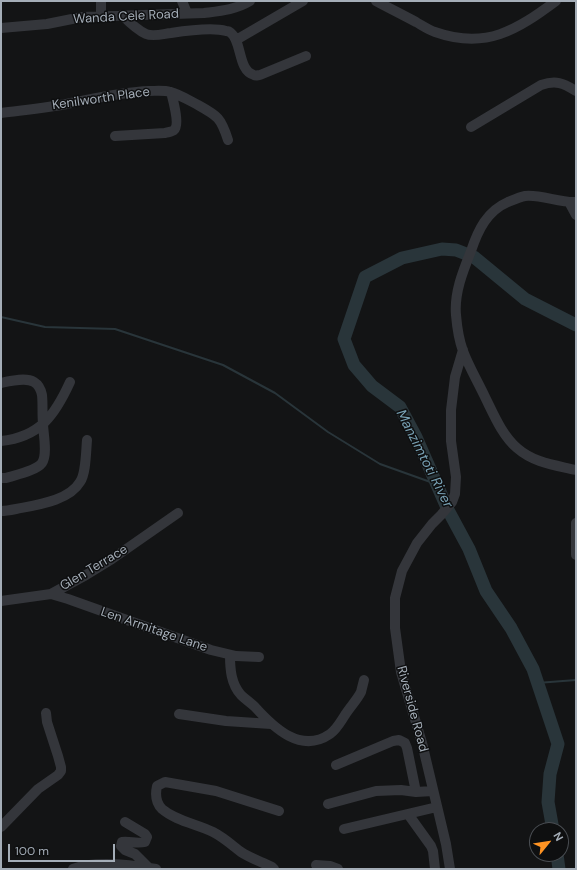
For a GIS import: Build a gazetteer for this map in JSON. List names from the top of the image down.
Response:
{
  "streets": {
    "street": [
      "Wanda Cele Road",
      "Kenilworth Place",
      "Glen Terrace",
      "Len Armitage Lane",
      "Riverside Road"
    ]
  },
  "crossings": [
    ["Glen Terrace", "Len Armitage Lane"]
  ],
  "water": ["Manzimtoti River"],
  "scale_bar": "100 m",
  "north": "top right"
}
